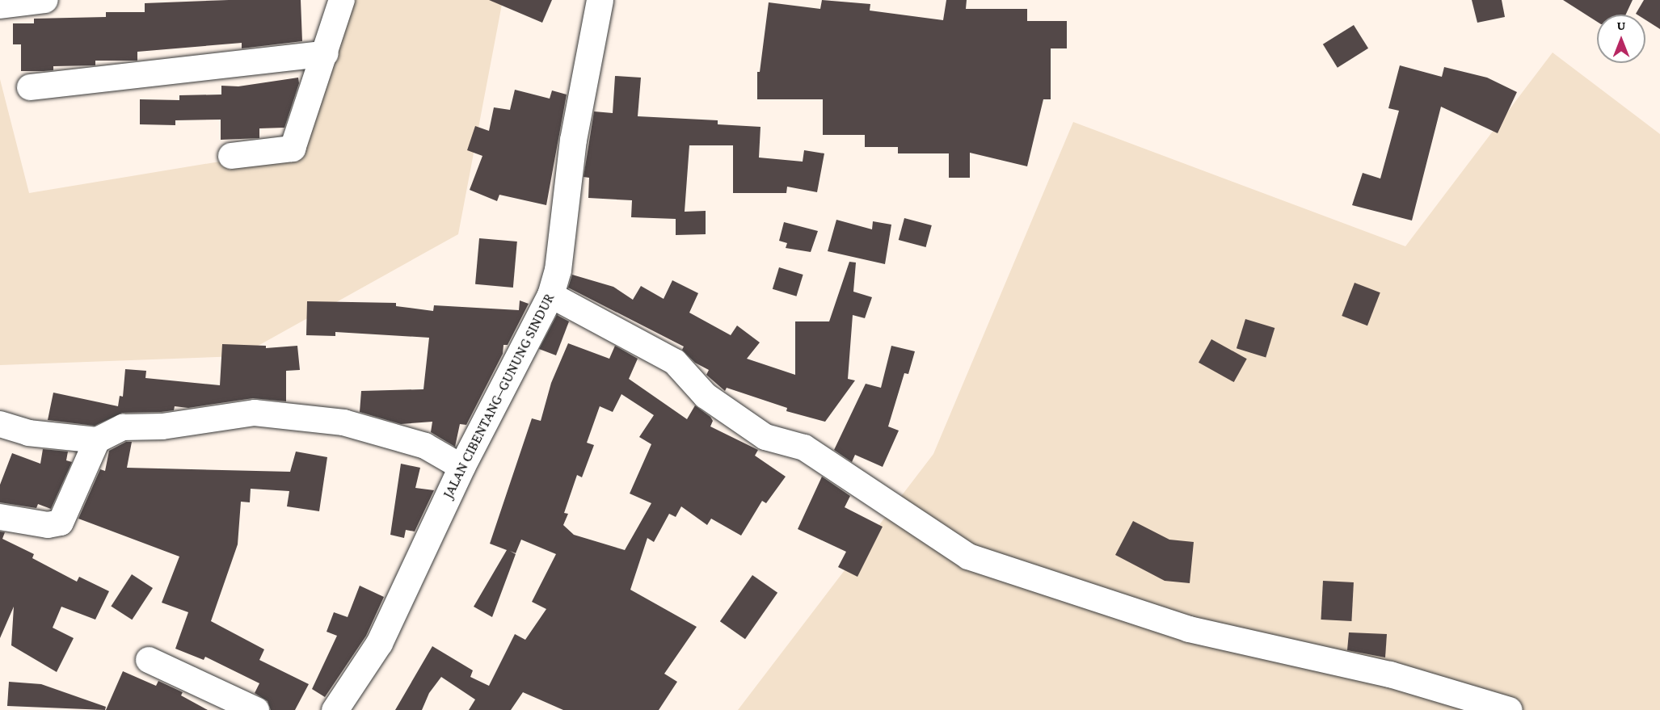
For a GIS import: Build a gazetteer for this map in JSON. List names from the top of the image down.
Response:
{
  "streets": {
    "street": ["JALAN CIBENTANG–GUNUNG SINDUR"]
  },
  "north": "top"
}
